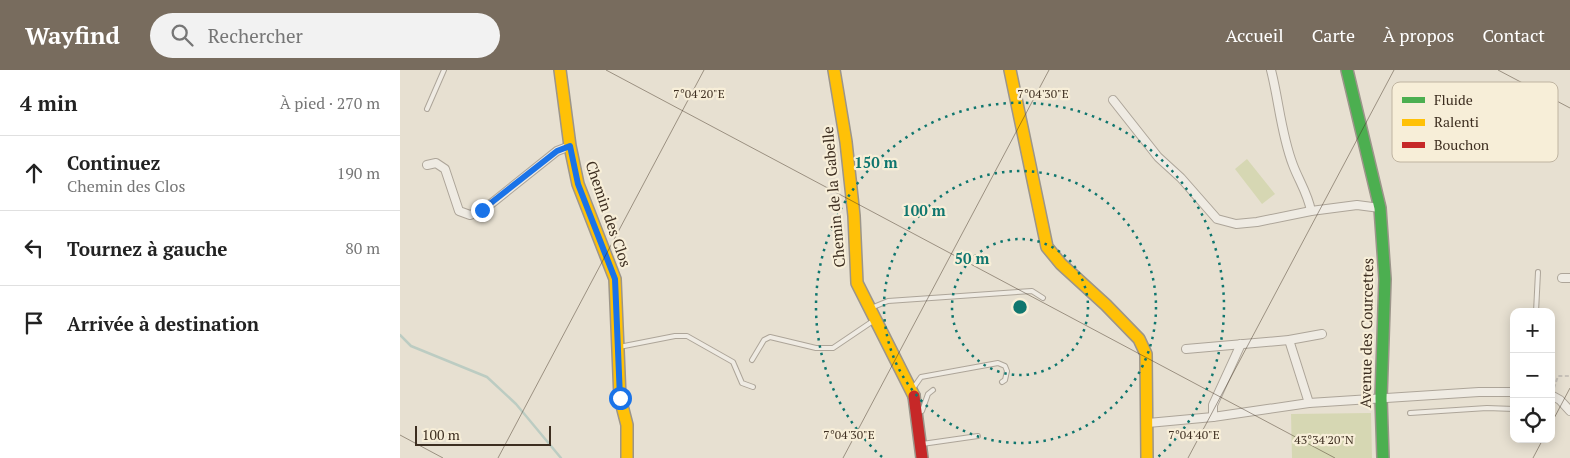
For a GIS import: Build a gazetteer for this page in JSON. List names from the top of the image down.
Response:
{
  "streets": {
    "street": ["Chemin de la Gabelle", "Chemin des Clos", "Avenue des Courcettes"]
  },
  "legend": ["Fluide", "Ralenti", "Bouchon"],
  "scale_bar": "100 m",
  "page": {
    "header": "Wayfind",
    "search": "Rechercher",
    "nav": [
      "Accueil",
      "Carte",
      "À propos",
      "Contact"
    ],
    "heading": ["4 min", "À pied · 270 m"],
    "list": [
      ["Continuez", "Chemin des Clos", "190 m"],
      ["Tournez à gauche", "80 m"],
      "Arrivée à destination"
    ],
    "map_buttons": ["+", "−"],
    "scale": "100 m"
  },
  "coordinates": [
    "7°04'20\"E",
    "7°04'30\"E",
    "7°04'40\"E",
    "43°34'20\"N"
  ],
  "rings": ["150 m", "100 m", "50 m"]
}
